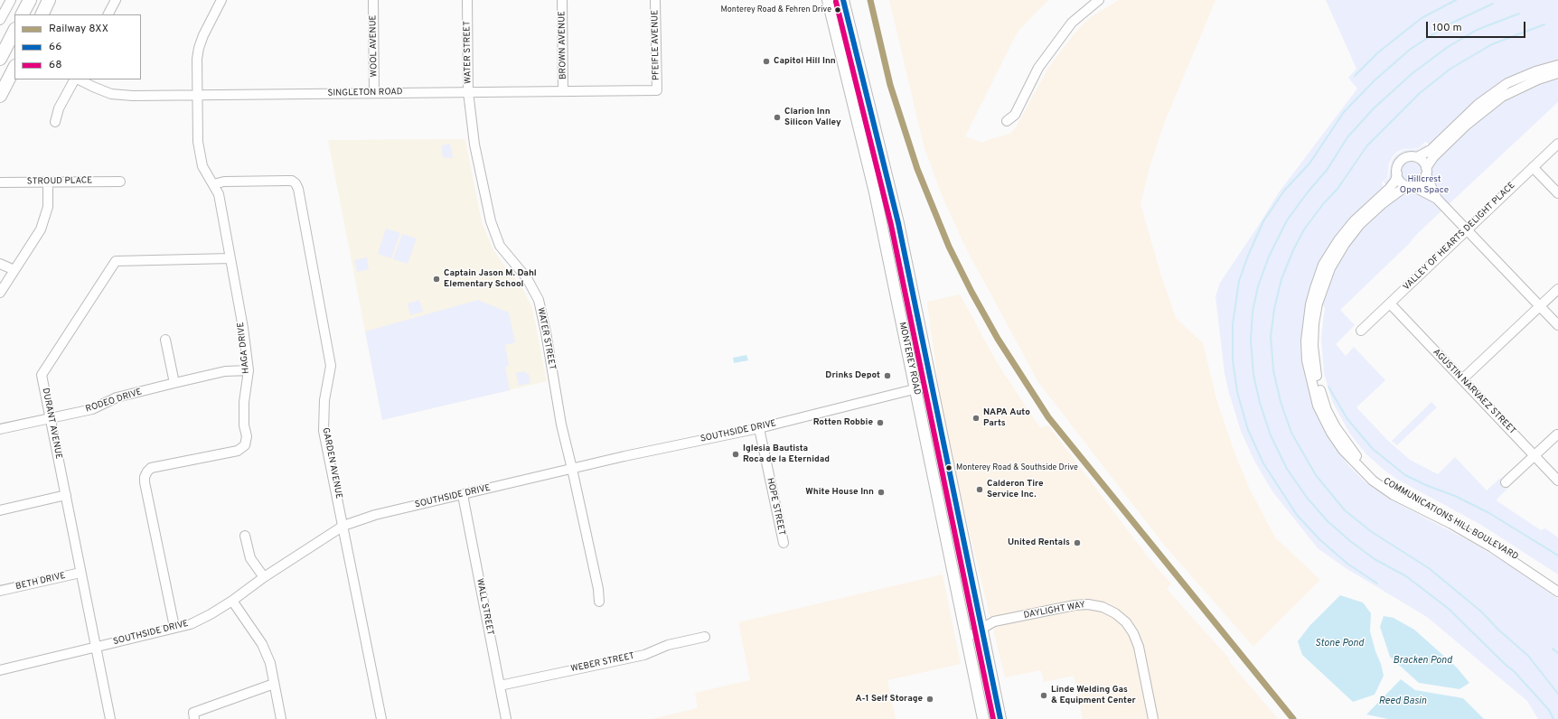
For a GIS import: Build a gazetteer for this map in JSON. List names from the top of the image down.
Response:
{
  "streets": {
    "main road": ["MONTEREY ROAD"],
    "street": [
      "BROWN AVENUE",
      "PFEIFLE AVENUE",
      "WOOL AVENUE",
      "WATER STREET",
      "SINGLETON ROAD",
      "STROUD PLACE",
      "VALLEY OF HEARTS DELIGHT PLACE",
      "HAGA DRIVE",
      "AGUSTIN NARVAEZ STREET",
      "RODEO DRIVE",
      "DURANT AVENUE",
      "SOUTHSIDE DRIVE",
      "GARDEN AVENUE",
      "HOPE STREET",
      "COMMUNICATIONS HILL BOULEVARD",
      "BETH DRIVE",
      "WALL STREET",
      "DAYLIGHT WAY",
      "WEBER STREET"
    ]
  },
  "crossings": [
    ["BROWN AVENUE", "SINGLETON ROAD"],
    ["PFEIFLE AVENUE", "SINGLETON ROAD"],
    ["WOOL AVENUE", "SINGLETON ROAD"],
    ["WATER STREET", "SINGLETON ROAD"],
    ["WATER STREET", "SOUTHSIDE DRIVE"],
    ["SINGLETON ROAD", "HAGA DRIVE"],
    ["VALLEY OF HEARTS DELIGHT PLACE", "AGUSTIN NARVAEZ STREET"],
    ["HAGA DRIVE", "RODEO DRIVE"],
    ["HAGA DRIVE", "DURANT AVENUE"],
    ["HAGA DRIVE", "SOUTHSIDE DRIVE"],
    ["HAGA DRIVE", "GARDEN AVENUE"],
    ["MONTEREY ROAD", "SOUTHSIDE DRIVE"],
    ["MONTEREY ROAD", "DAYLIGHT WAY"],
    ["RODEO DRIVE", "DURANT AVENUE"],
    ["DURANT AVENUE", "SOUTHSIDE DRIVE"],
    ["DURANT AVENUE", "BETH DRIVE"],
    ["SOUTHSIDE DRIVE", "GARDEN AVENUE"],
    ["SOUTHSIDE DRIVE", "HOPE STREET"],
    ["SOUTHSIDE DRIVE", "WALL STREET"],
    ["WALL STREET", "WEBER STREET"]
  ],
  "water": ["Stone Pond", "Bracken Pond", "Reed Basin"],
  "parks": ["Hillcrest Open Space"],
  "places": [
    "Monterey Road & Fehren Drive",
    "Capitol Hill Inn",
    "Clarion Inn Silicon Valley",
    "Captain Jason M. Dahl Elementary School",
    "Drinks Depot",
    "NAPA Auto Parts",
    "Rotten Robbie",
    "Iglesia Bautista Roca de la Eternidad",
    "Monterey Road & Southside Drive",
    "Calderon Tire Service Inc.",
    "White House Inn",
    "United Rentals",
    "Linde Welding Gas & Equipment Center",
    "A-1 Self Storage"
  ],
  "lines": ["rail line 8XX", "transit line 66", "transit line 68"],
  "legend": ["Railway 8XX", "66", "68"],
  "scale_bar": "100 m"
}
